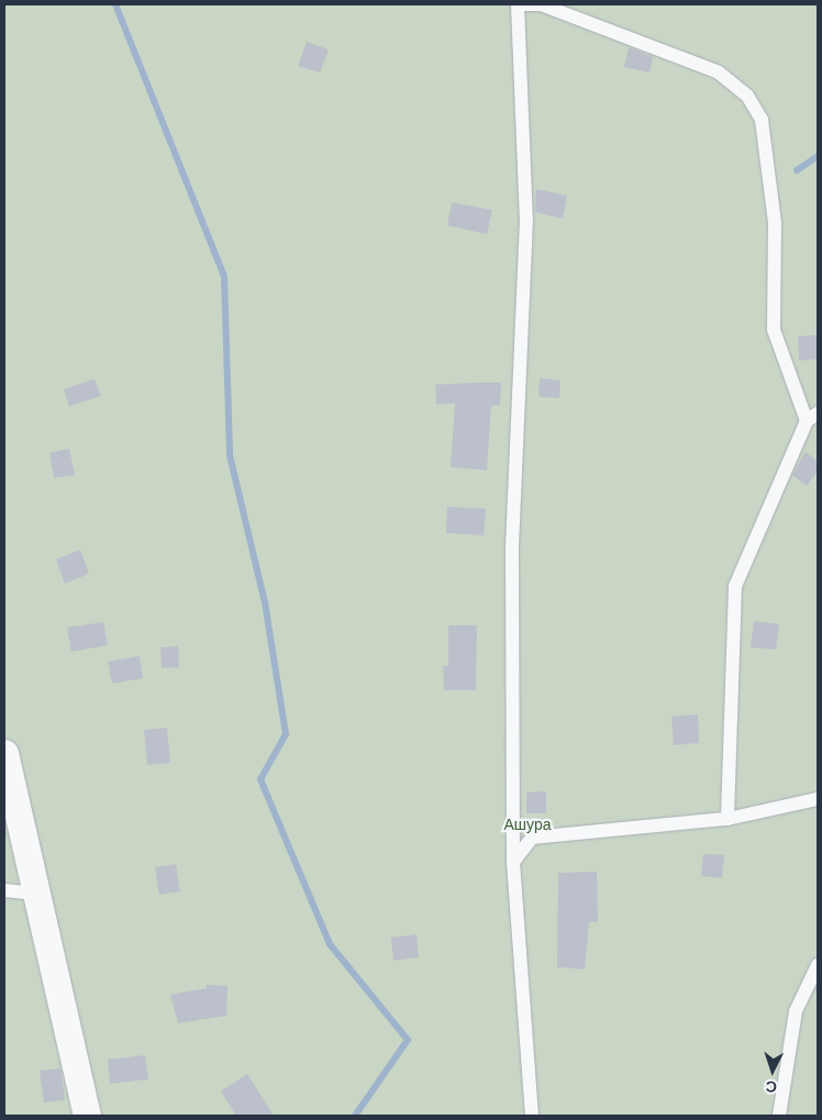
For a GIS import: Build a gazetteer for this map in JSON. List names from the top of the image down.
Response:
{
  "parks": ["Ашура"],
  "north": "bottom"
}
